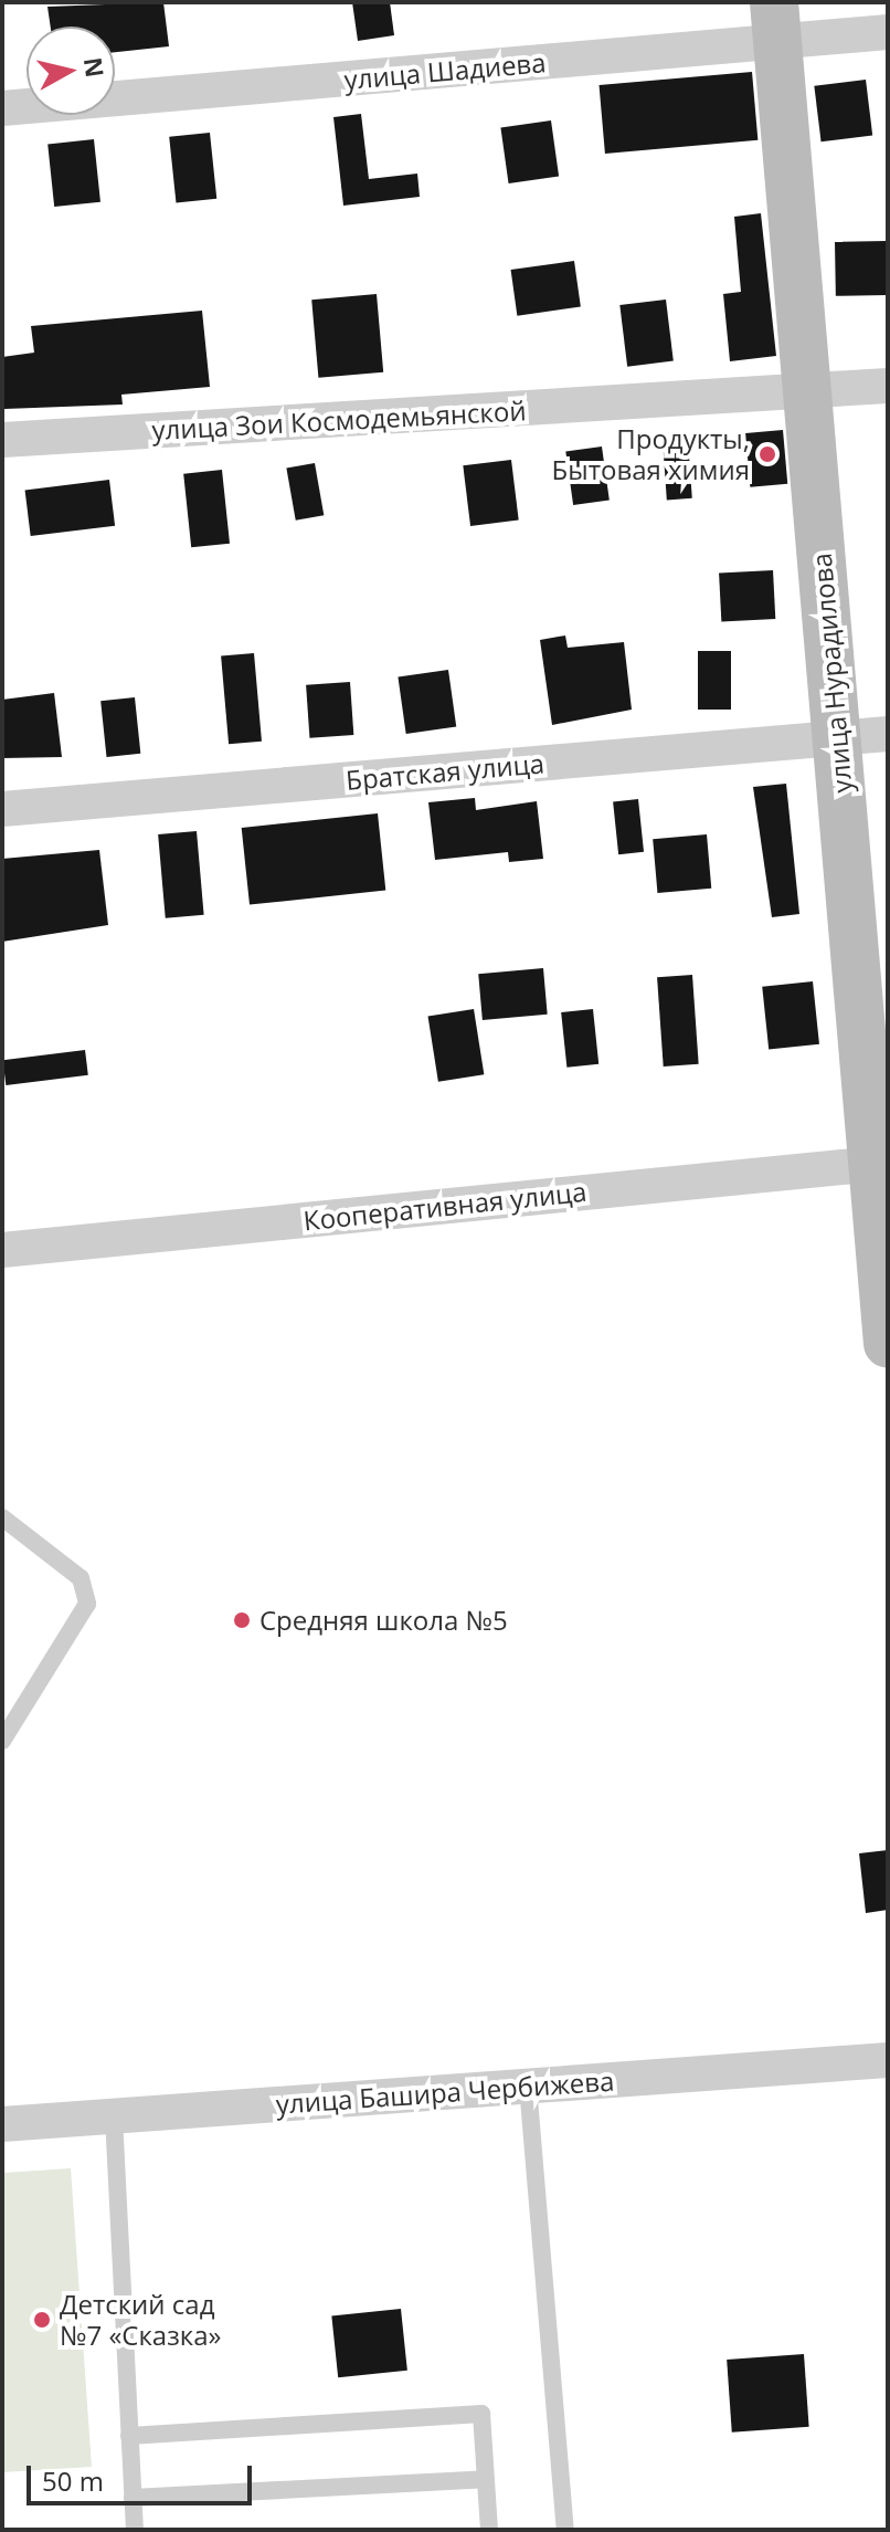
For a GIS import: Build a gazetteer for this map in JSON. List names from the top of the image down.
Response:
{
  "streets": {
    "street": [
      "улица Шадиева",
      "улица Зои Космодемьянской",
      "улица Нурадилова",
      "Братская улица",
      "Кооперативная улица",
      "улица Башира Чербижева"
    ]
  },
  "crossings": [
    ["улица Шадиева", "улица Нурадилова"],
    ["улица Зои Космодемьянской", "улица Нурадилова"],
    ["улица Нурадилова", "Братская улица"],
    ["улица Нурадилова", "Кооперативная улица"]
  ],
  "places": ["Продукты, Бытовая химия", "Средняя школа №5", "Детский сад №7 «Сказка»"],
  "scale_bar": "50 m",
  "north": "right"
}
